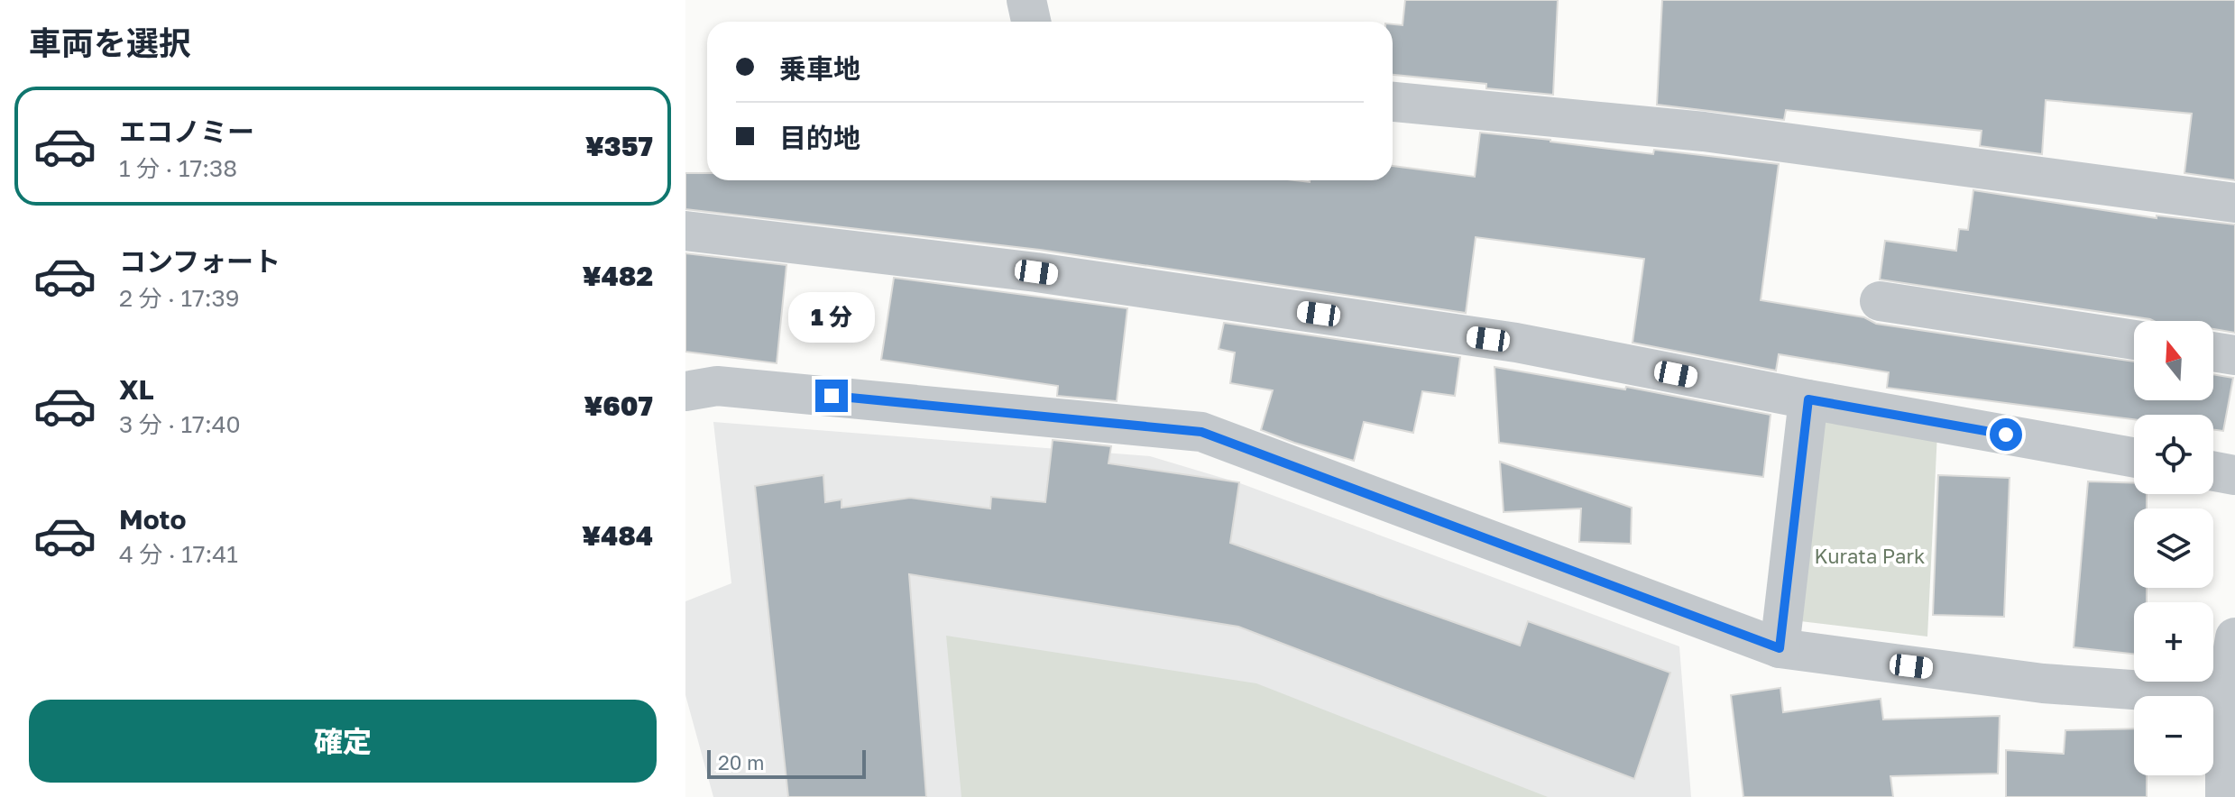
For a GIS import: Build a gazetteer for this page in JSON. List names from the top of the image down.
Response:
{
  "parks": ["Kurata Park"],
  "scale_bar": "20 m",
  "north": "top",
  "page": {
    "heading": "車両を選択",
    "banner": ["乗車地", "目的地"],
    "list": [
      {
        "name": "エコノミー",
        "note": "1 分 · 17:38",
        "value": "¥357"
      },
      {
        "name": "コンフォート",
        "note": "2 分 · 17:39",
        "value": "¥482"
      },
      {
        "name": "XL",
        "note": "3 分 · 17:40",
        "value": "¥607"
      },
      {
        "name": "Moto",
        "note": "4 分 · 17:41",
        "value": "¥484"
      }
    ],
    "bubble": "1 分",
    "map_buttons": ["+", "−"],
    "buttons": "確定",
    "scale": "20 m"
  }
}
